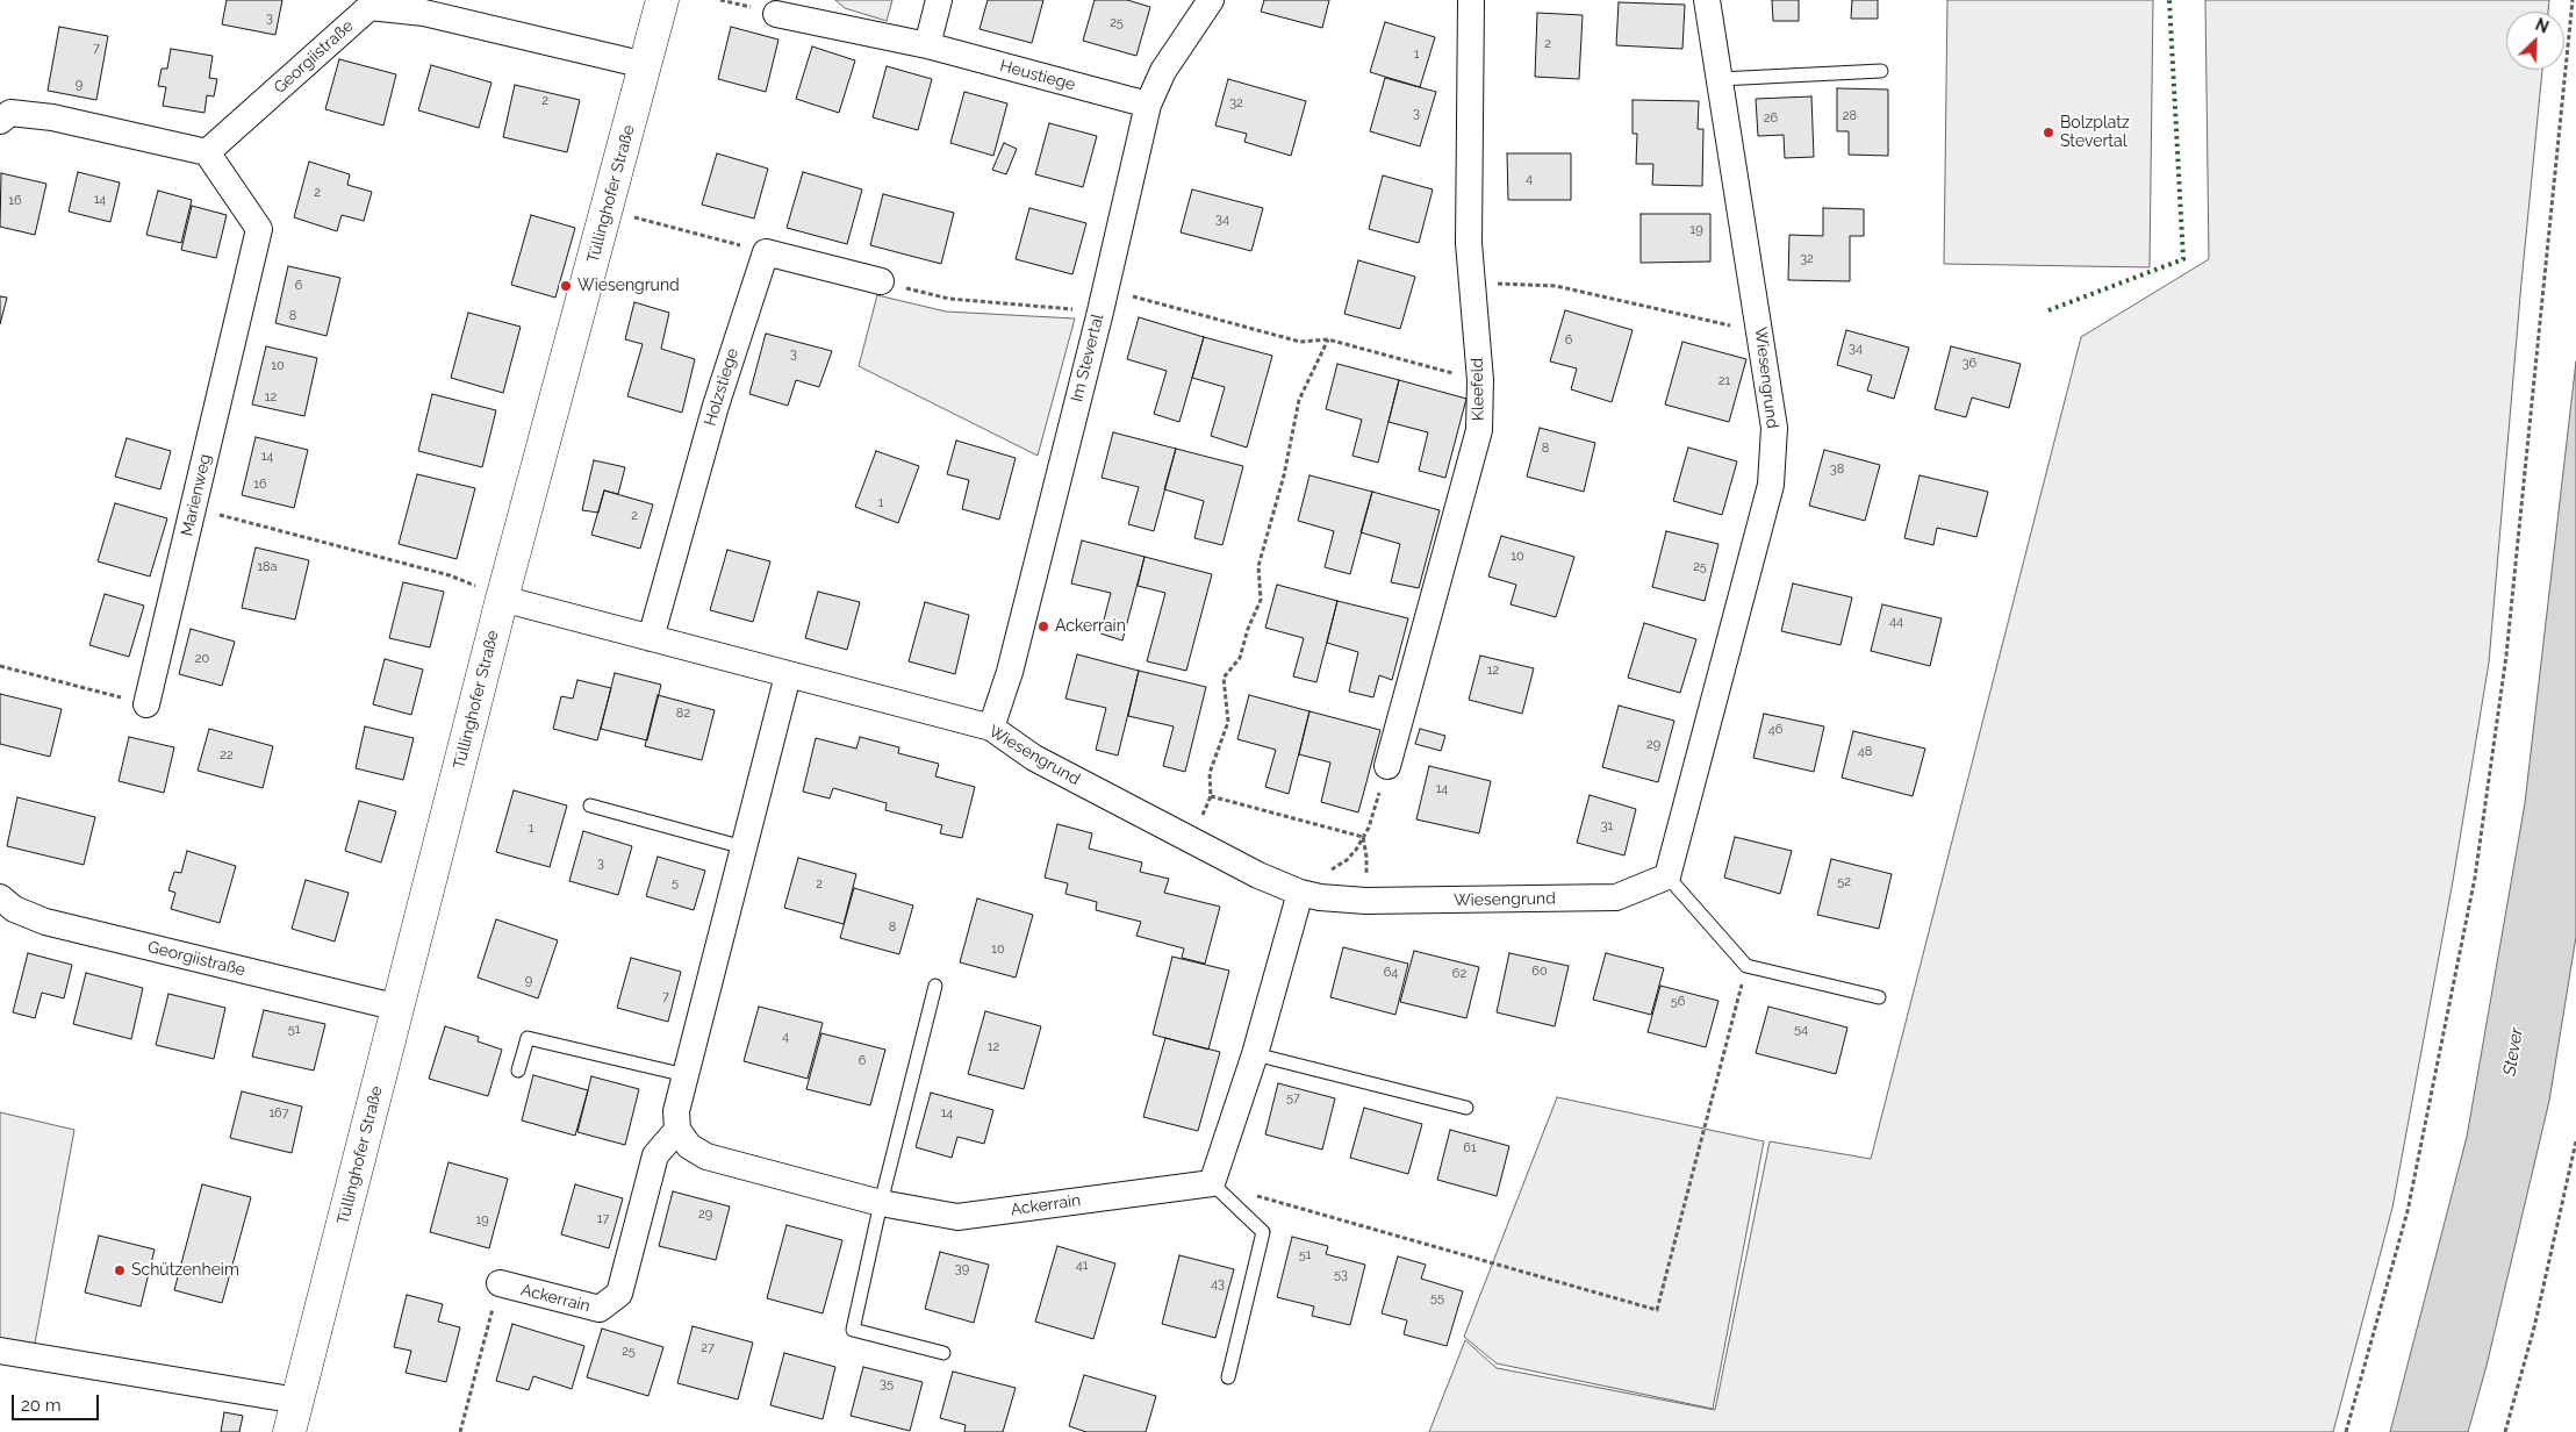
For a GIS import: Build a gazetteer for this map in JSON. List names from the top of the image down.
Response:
{
  "streets": {
    "main road": ["Tüllinghofer Straße"],
    "street": [
      "Georgiistraße",
      "Heustiege",
      "Im Stevertal",
      "Wiesengrund",
      "Holzstiege",
      "Kleefeld",
      "Marienweg",
      "Ackerrain"
    ]
  },
  "crossings": [
    ["Georgiistraße", "Tüllinghofer Straße"],
    ["Georgiistraße", "Marienweg"],
    ["Heustiege", "Im Stevertal"],
    ["Tüllinghofer Straße", "Wiesengrund"],
    ["Im Stevertal", "Wiesengrund"],
    ["Wiesengrund", "Holzstiege"]
  ],
  "water": ["Stever"],
  "places": [
    "Bolzplatz Stevertal",
    "Wiesengrund",
    "Ackerrain",
    "Schützenheim"
  ],
  "house_numbers": [
    "3",
    "25",
    "2",
    "7",
    "1",
    "9",
    "2",
    "32",
    "3",
    "28",
    "26",
    "4",
    "2",
    "14",
    "16",
    "34",
    "19",
    "32",
    "6",
    "8",
    "6",
    "34",
    "3",
    "36",
    "10",
    "21",
    "12",
    "8",
    "14",
    "38",
    "16",
    "1",
    "2",
    "10",
    "18a",
    "25",
    "44",
    "20",
    "12",
    "82",
    "46",
    "29",
    "48",
    "22",
    "14",
    "31",
    "1",
    "3",
    "52",
    "5",
    "2",
    "8",
    "10",
    "60",
    "64",
    "62",
    "9",
    "7",
    "56",
    "51",
    "54",
    "4",
    "12",
    "6",
    "57",
    "167",
    "14",
    "61",
    "29",
    "17",
    "19",
    "51",
    "41",
    "39",
    "53",
    "43",
    "55",
    "27",
    "25",
    "35"
  ],
  "scale_bar": "20 m",
  "north": "top right"
}
